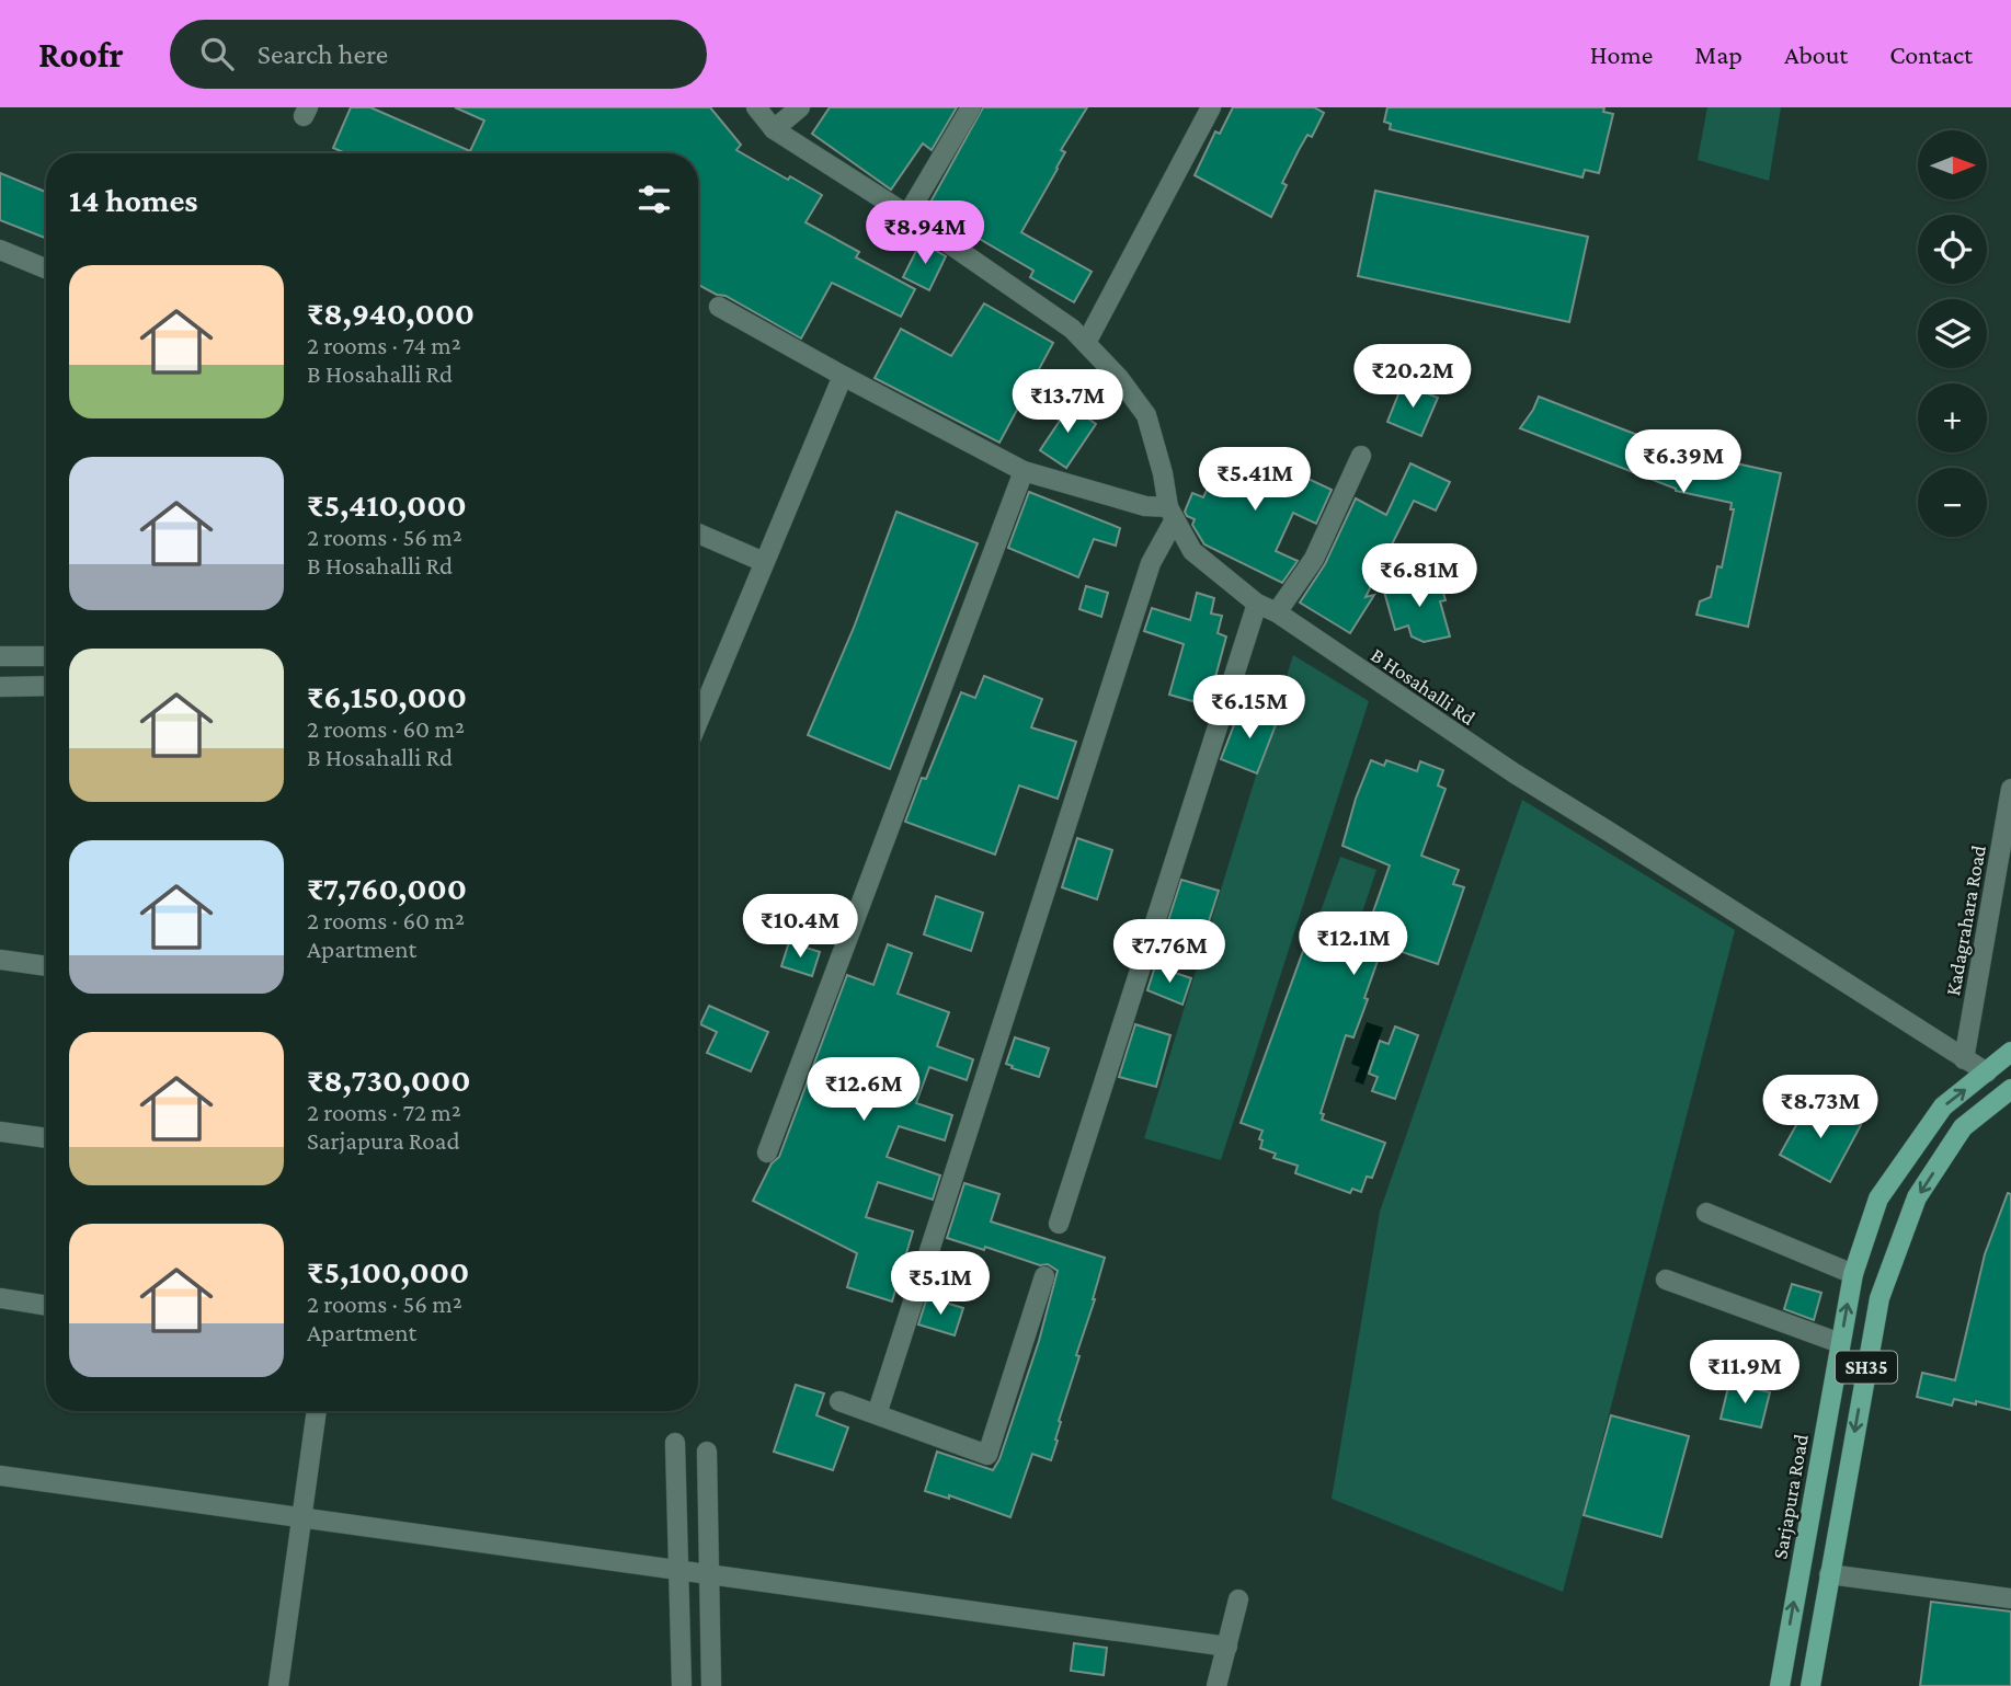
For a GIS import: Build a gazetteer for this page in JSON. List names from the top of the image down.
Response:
{
  "streets": {
    "main road": ["SH35", "Sarjapura Road"],
    "street": ["B Hosahalli Rd", "Kadagrahara Road"]
  },
  "crossings": [
    ["B Hosahalli Rd", "Kadagrahara Road"],
    ["B Hosahalli Rd", "Sarjapura Road"]
  ],
  "north": "right",
  "page": {
    "header": "Roofr",
    "search": "Search here",
    "nav": [
      "Home",
      "Map",
      "About",
      "Contact"
    ],
    "map_buttons": ["+", "−"],
    "heading": "14 homes",
    "price": [
      "₹8.94M",
      "₹20.2M",
      "₹13.7M",
      "₹6.39M",
      "₹5.41M",
      "₹6.81M",
      "₹6.15M",
      "₹10.4M",
      "₹12.1M",
      "₹7.76M",
      "₹12.6M",
      "₹8.73M",
      "₹5.1M",
      "₹11.9M"
    ],
    "list": [
      {
        "name": "₹8,940,000",
        "note": "2 rooms · 74 m² · B Hosahalli Rd"
      },
      {
        "name": "₹5,410,000",
        "note": "2 rooms · 56 m² · B Hosahalli Rd"
      },
      {
        "name": "₹6,150,000",
        "note": "2 rooms · 60 m² · B Hosahalli Rd"
      },
      {
        "name": "₹7,760,000",
        "note": "2 rooms · 60 m² · Apartment"
      },
      {
        "name": "₹8,730,000",
        "note": "2 rooms · 72 m² · Sarjapura Road"
      },
      {
        "name": "₹5,100,000",
        "note": "2 rooms · 56 m² · Apartment"
      }
    ]
  }
}
